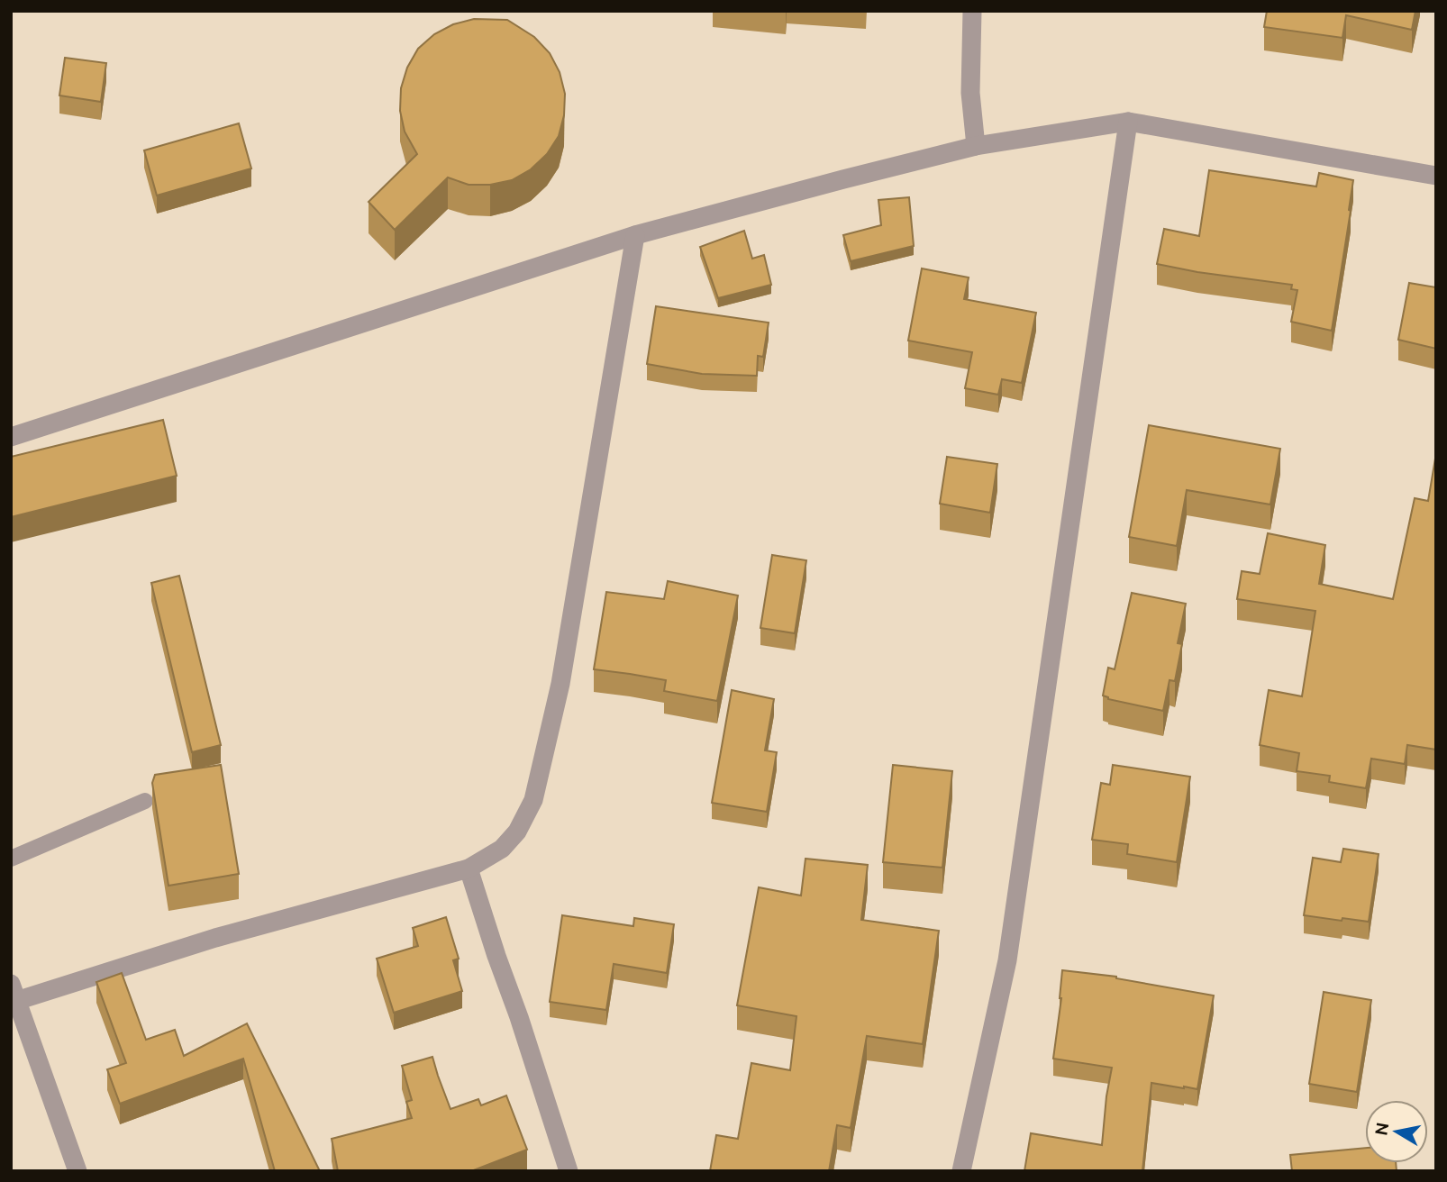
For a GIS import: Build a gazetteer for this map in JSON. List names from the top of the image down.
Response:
{
  "north": "left"
}
